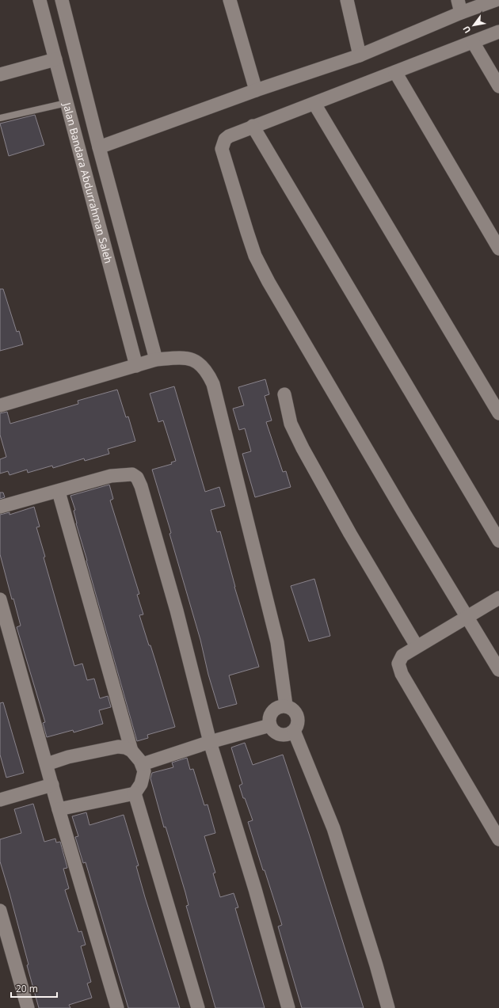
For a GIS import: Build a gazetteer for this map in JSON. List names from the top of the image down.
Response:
{
  "streets": {
    "street": ["Jalan Bandara Abdurrahman Saleh"]
  },
  "scale_bar": "20 m",
  "north": "bottom left"
}
